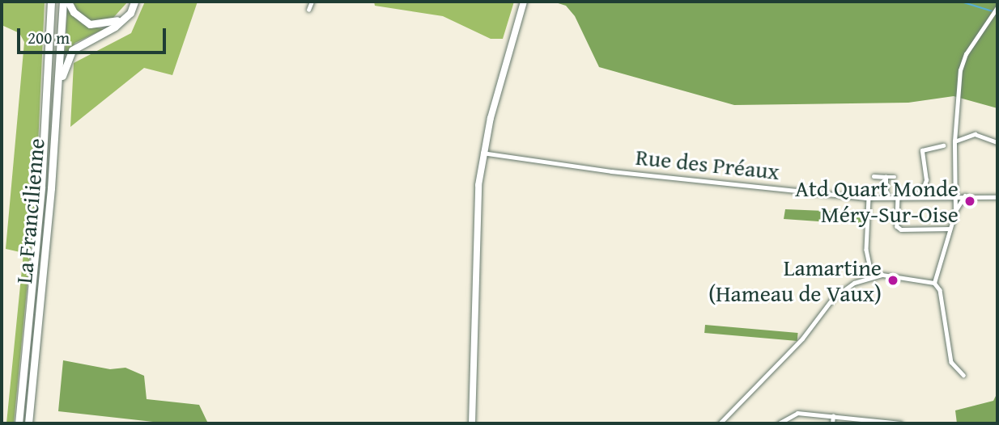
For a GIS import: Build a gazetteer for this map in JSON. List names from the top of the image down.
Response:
{
  "streets": {
    "highway": ["La Francilienne"],
    "street": ["Rue des Préaux"]
  },
  "places": ["Atd Quart Monde Méry-Sur-Oise", "Lamartine (Hameau de Vaux)"],
  "scale_bar": "200 m"
}
